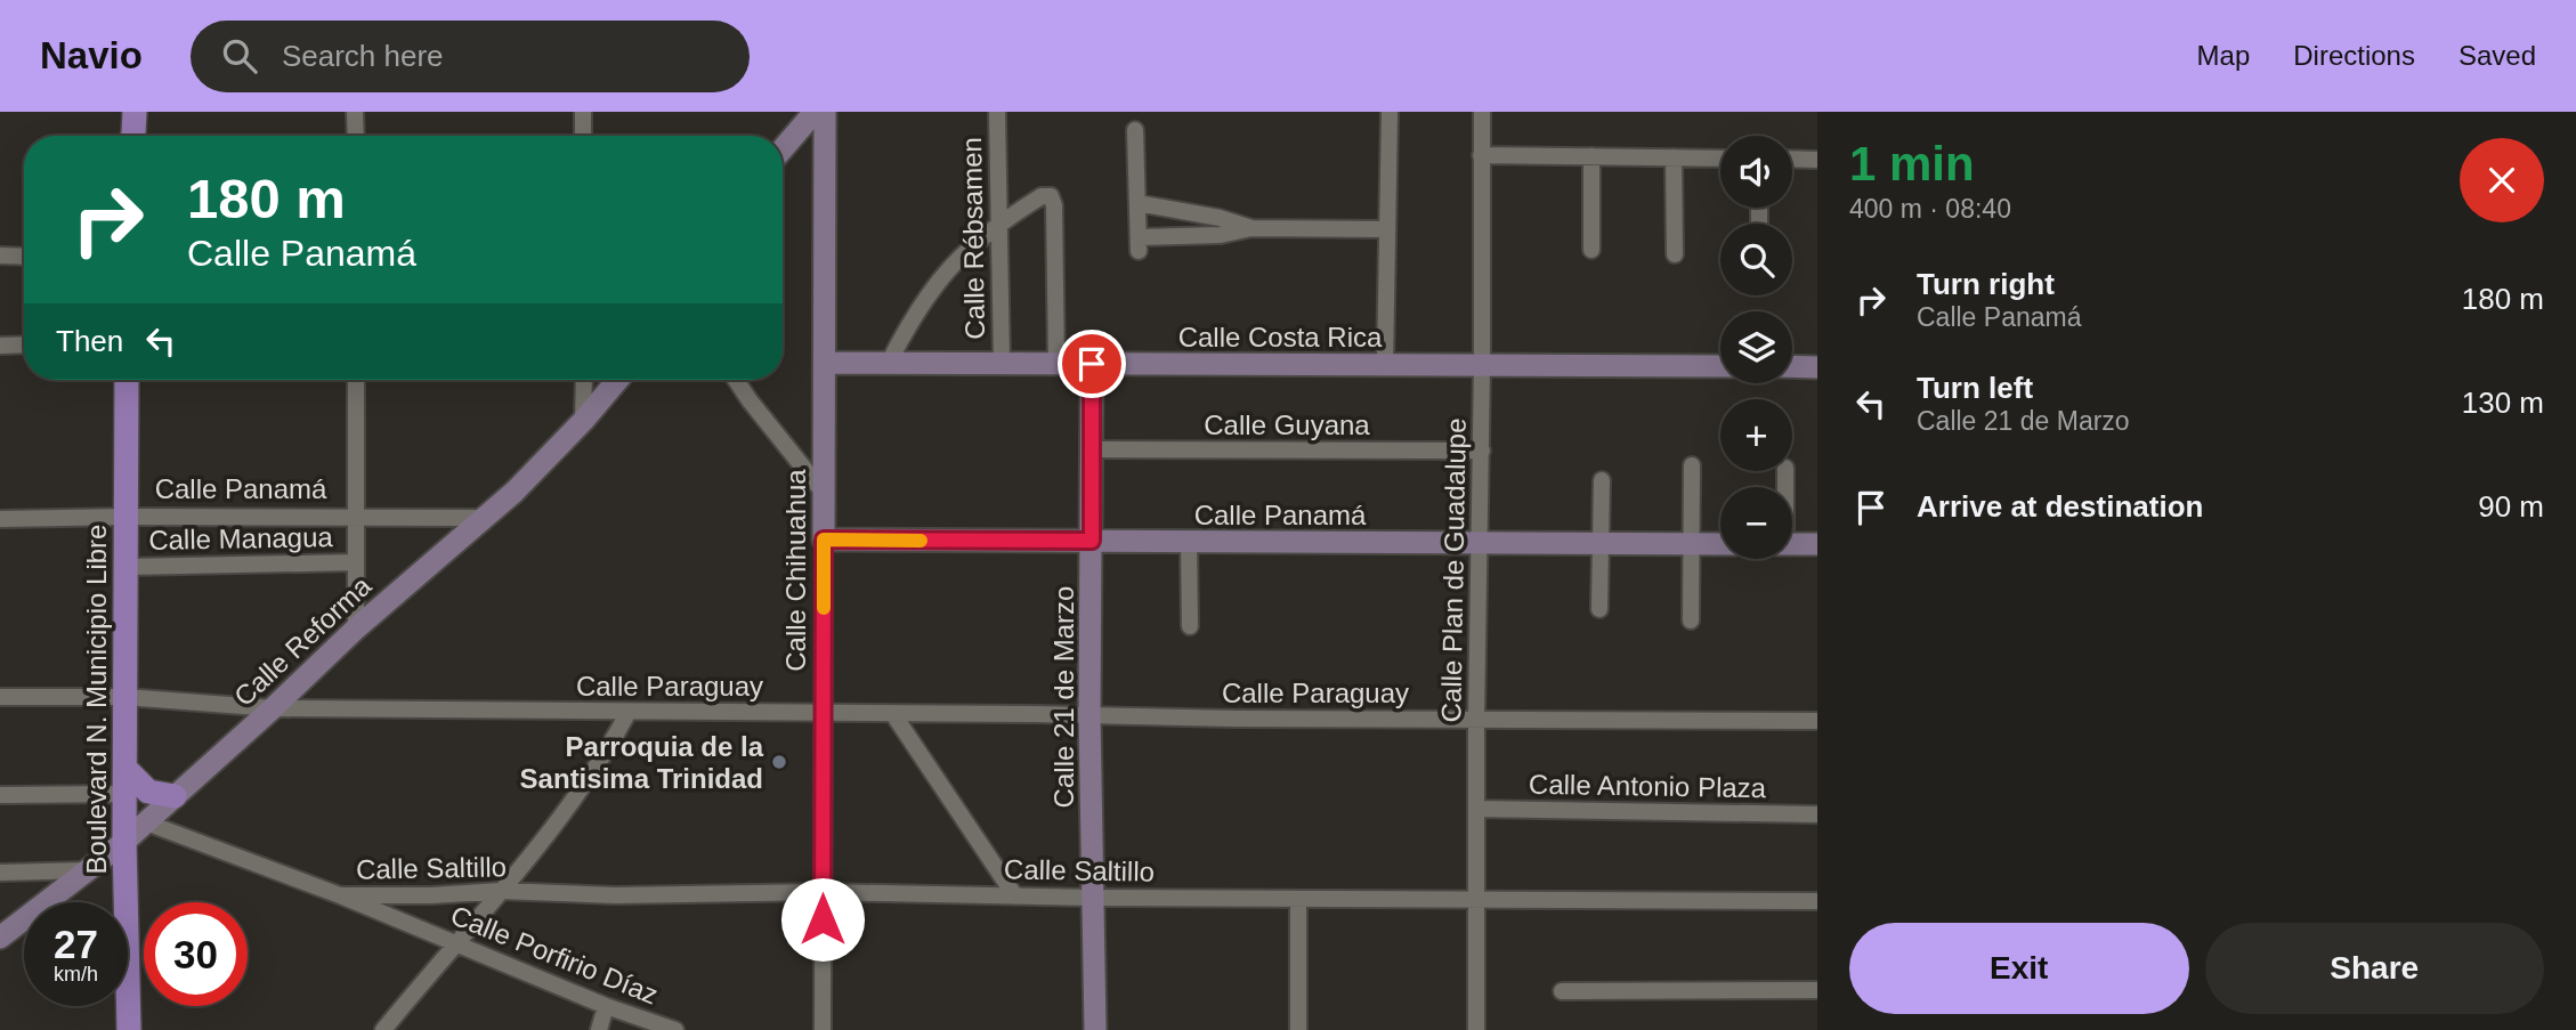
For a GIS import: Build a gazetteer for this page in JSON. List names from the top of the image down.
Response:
{
  "streets": {
    "main road": ["Boulevard N. Municipio Libre"],
    "street": [
      "Calle Rébsamen",
      "Calle Costa Rica",
      "Calle Guyana",
      "Calle Panamá",
      "Calle Managua",
      "Calle Chihuahua",
      "Calle Plan de Guadalupe",
      "Calle Reforma",
      "Calle Paraguay",
      "Calle 21 de Marzo",
      "Calle Antonio Plaza",
      "Calle Saltillo",
      "Calle Porfirio Díaz"
    ]
  },
  "crossings": [
    ["Calle Rébsamen", "Calle Costa Rica"],
    ["Calle Costa Rica", "Calle Chihuahua"],
    ["Calle Costa Rica", "Calle Plan de Guadalupe"],
    ["Calle Costa Rica", "Calle 21 de Marzo"],
    ["Calle Guyana", "Calle Plan de Guadalupe"],
    ["Calle Guyana", "Calle 21 de Marzo"],
    ["Calle Panamá", "Calle Chihuahua"],
    ["Calle Panamá", "Calle Plan de Guadalupe"],
    ["Calle Panamá", "Calle Reforma"],
    ["Calle Panamá", "Calle 21 de Marzo"],
    ["Calle Panamá", "Boulevard N. Municipio Libre"],
    ["Calle Managua", "Boulevard N. Municipio Libre"],
    ["Calle Chihuahua", "Calle Paraguay"],
    ["Calle Chihuahua", "Calle Saltillo"],
    ["Calle Plan de Guadalupe", "Calle Paraguay"],
    ["Calle Plan de Guadalupe", "Calle Antonio Plaza"],
    ["Calle Plan de Guadalupe", "Calle Saltillo"],
    ["Calle Reforma", "Calle Paraguay"],
    ["Calle Reforma", "Boulevard N. Municipio Libre"],
    ["Calle Reforma", "Calle Porfirio Díaz"],
    ["Calle Paraguay", "Calle 21 de Marzo"],
    ["Calle Paraguay", "Boulevard N. Municipio Libre"],
    ["Calle 21 de Marzo", "Calle Saltillo"],
    ["Calle Saltillo", "Calle Porfirio Díaz"]
  ],
  "places": ["Parroquia de la Santisima Trinidad"],
  "page": {
    "header": "Navio",
    "search": "Search here",
    "nav": ["Map", "Directions", "Saved"],
    "heading": ["1 min", "400 m · 08:40"],
    "map_buttons": ["+", "−"],
    "turn": ["180 m", "Calle Panamá"],
    "list": [
      {
        "name": "Turn right",
        "note": "Calle Panamá",
        "value": "180 m"
      },
      {
        "name": "Turn left",
        "note": "Calle 21 de Marzo",
        "value": "130 m"
      },
      {
        "name": "Arrive at destination",
        "value": "90 m"
      }
    ],
    "then": "Then",
    "speed": "27 km/h",
    "limit": "30",
    "buttons": ["Exit", "Share"]
  }
}
